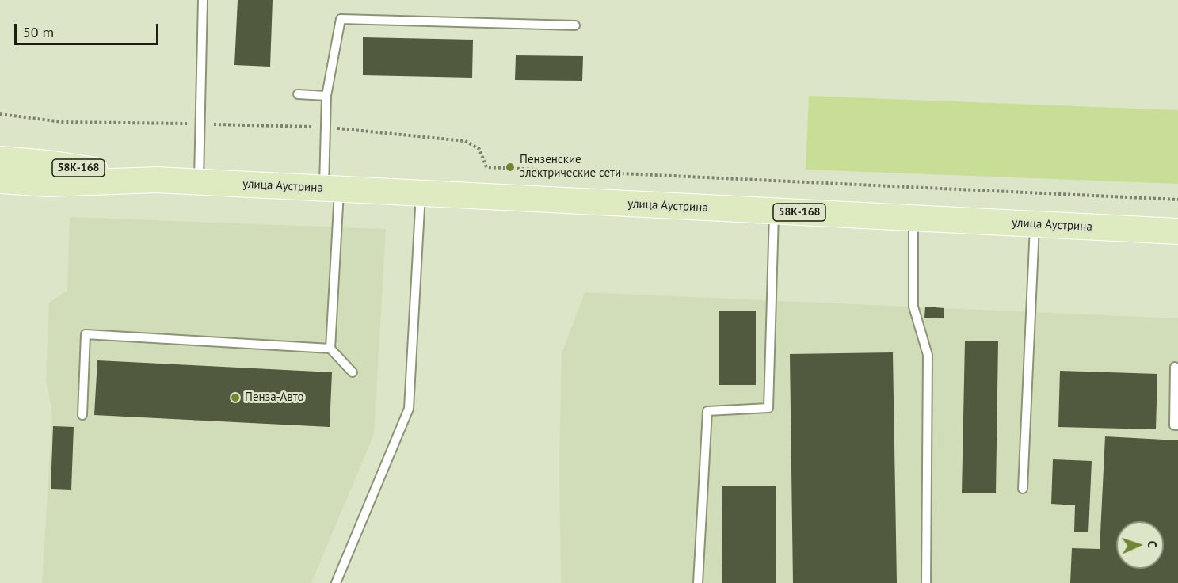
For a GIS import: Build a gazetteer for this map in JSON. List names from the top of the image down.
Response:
{
  "streets": {
    "main road": ["58К-168", "улица Аустрина"]
  },
  "crossings": [
    ["58К-168", "улица Аустрина"]
  ],
  "places": ["Пензенские электрические сети", "Пенза-Авто"],
  "scale_bar": "50 m",
  "north": "right"
}
